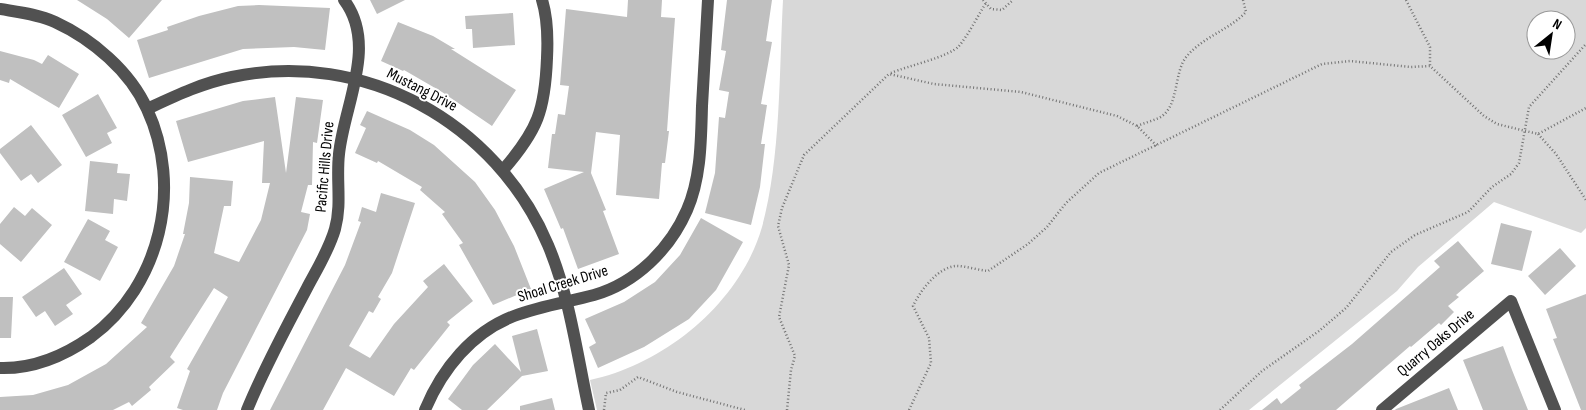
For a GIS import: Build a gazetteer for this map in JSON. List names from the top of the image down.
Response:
{
  "streets": {
    "street": [
      "Mustang Drive",
      "Pacific Hills Drive",
      "Shoal Creek Drive",
      "Quarry Oaks Drive"
    ]
  },
  "crossings": [
    ["Mustang Drive", "Pacific Hills Drive"],
    ["Mustang Drive", "Shoal Creek Drive"]
  ],
  "north": "top right"
}
